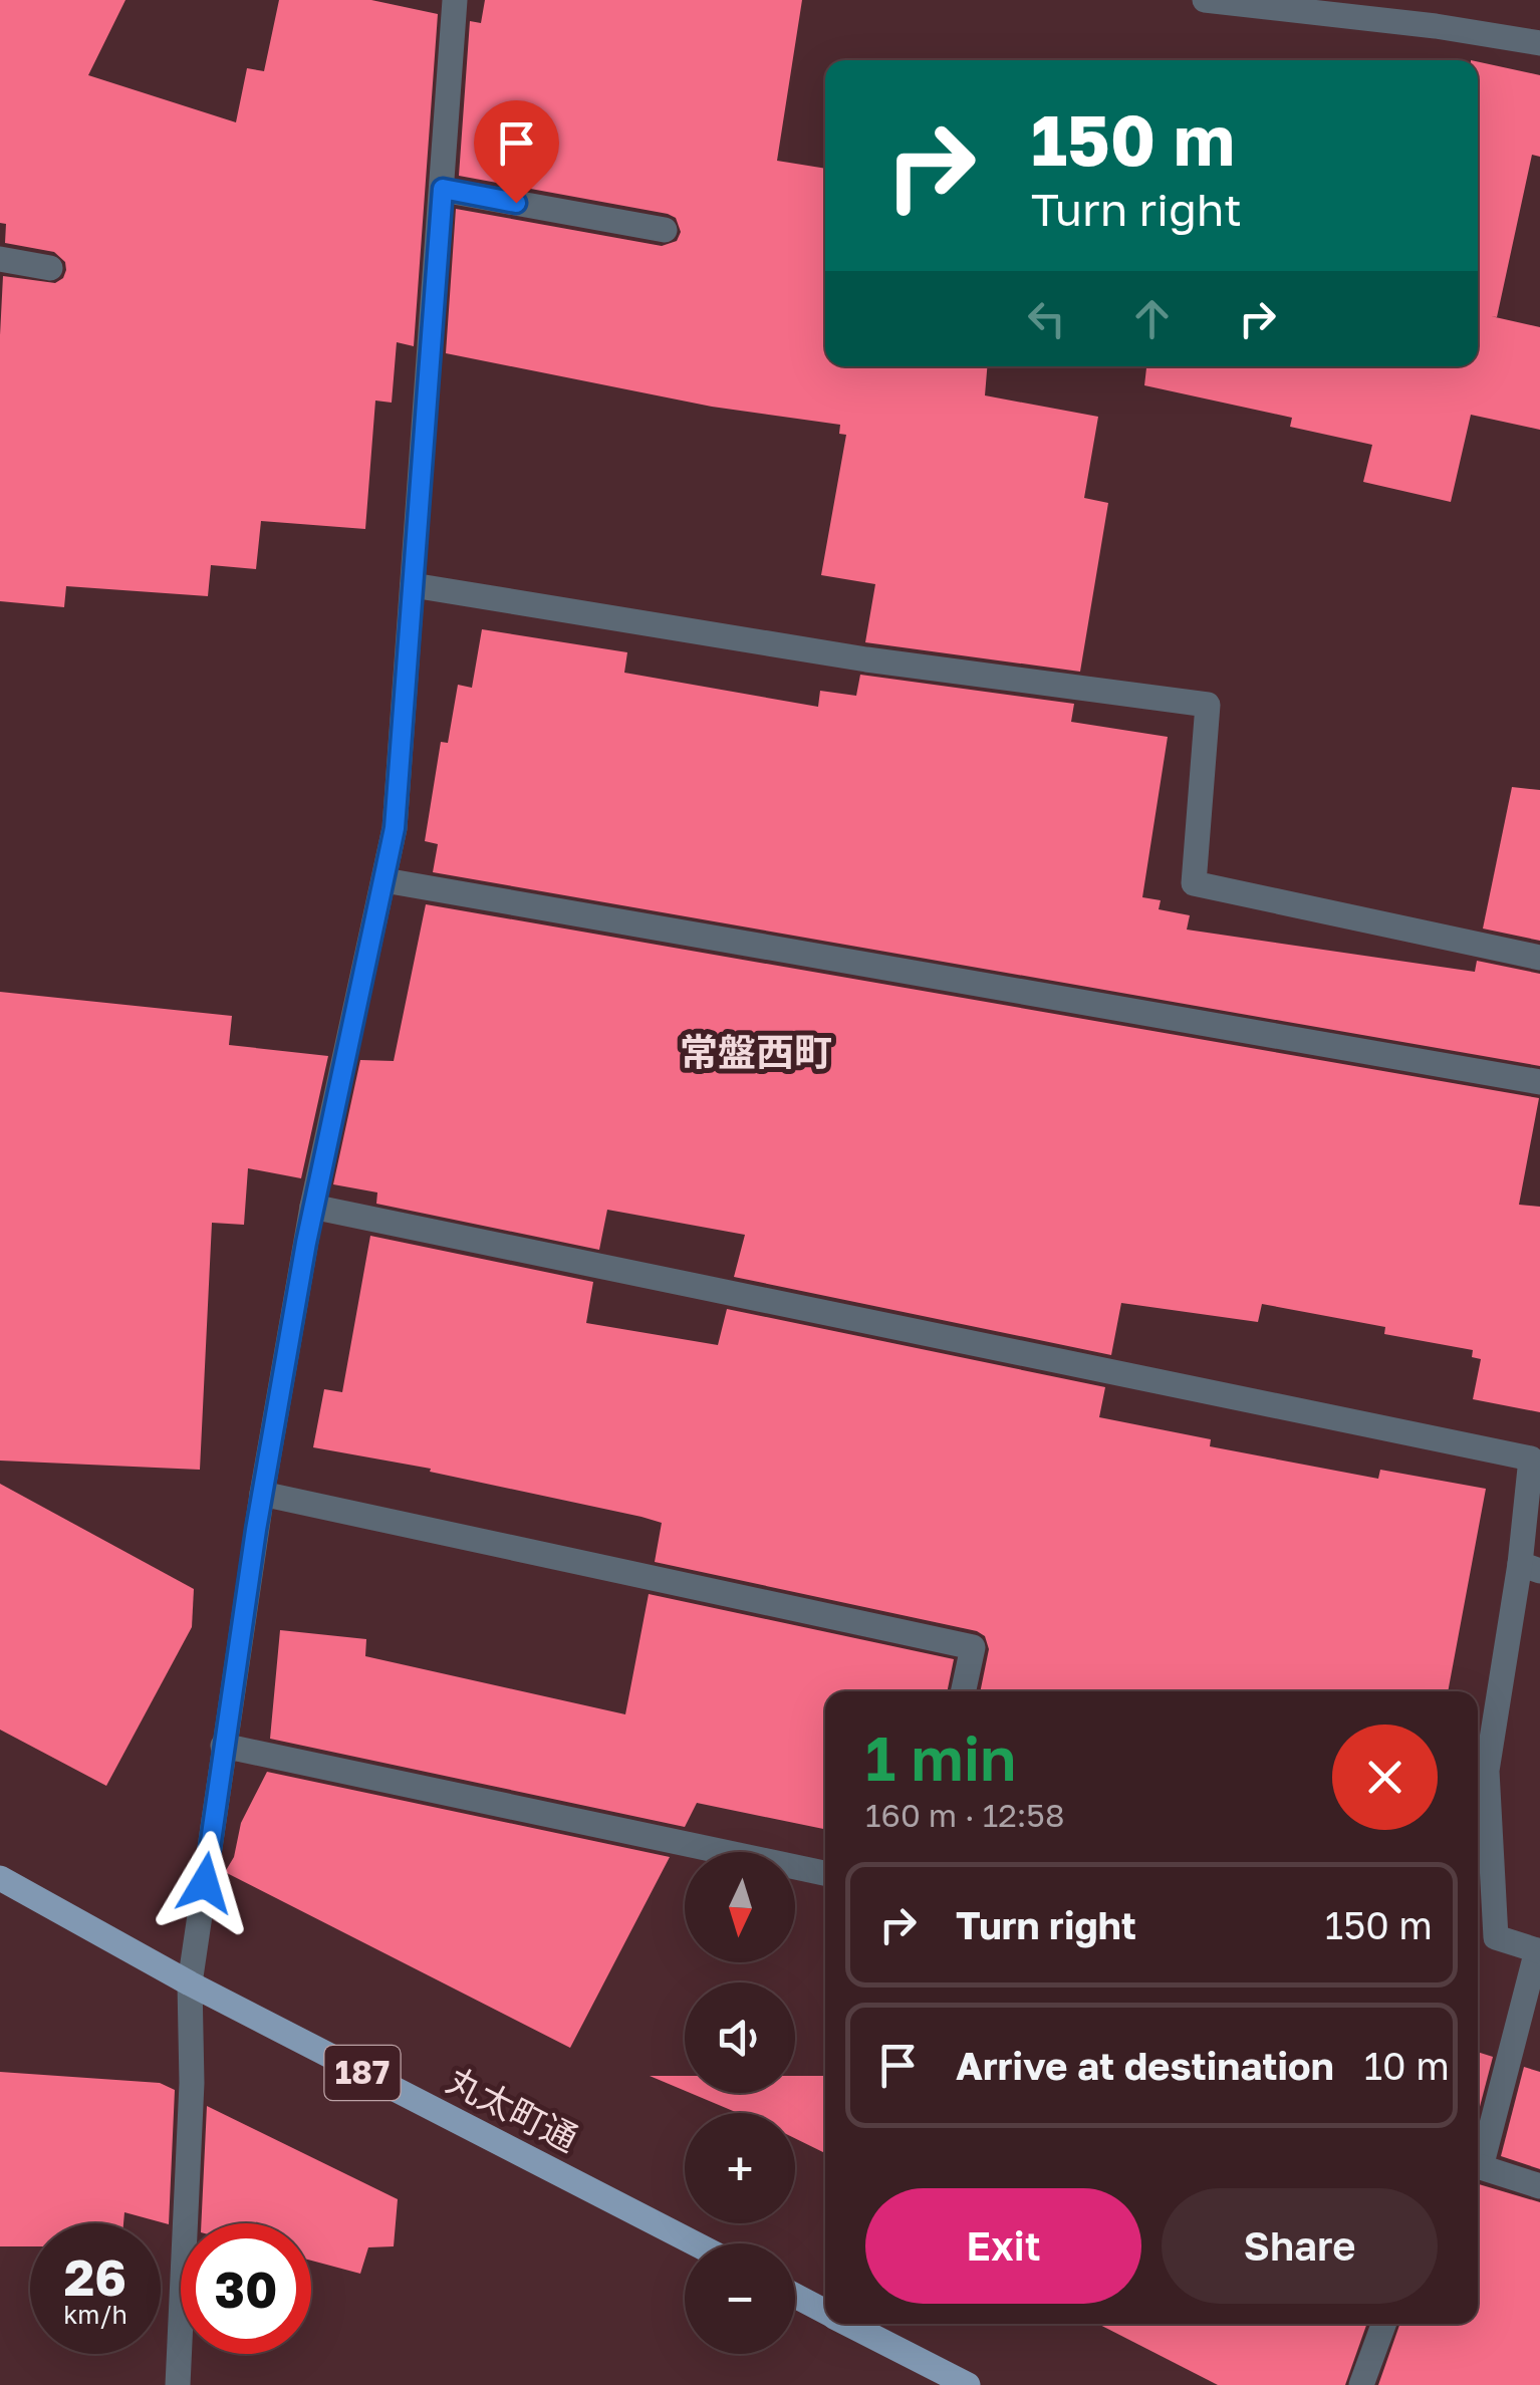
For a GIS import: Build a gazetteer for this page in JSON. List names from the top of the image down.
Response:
{
  "streets": {
    "main road": ["187", "丸太町通"]
  },
  "districts": ["常盤西町"],
  "north": "bottom",
  "page": {
    "turn": ["150 m", "Turn right"],
    "heading": ["1 min", "160 m · 12:58"],
    "map_buttons": ["+", "−"],
    "list": [
      {
        "name": "Turn right",
        "value": "150 m"
      },
      {
        "name": "Arrive at destination",
        "value": "10 m"
      }
    ],
    "buttons": ["Exit", "Share"],
    "speed": "26 km/h",
    "limit": "30"
  }
}
